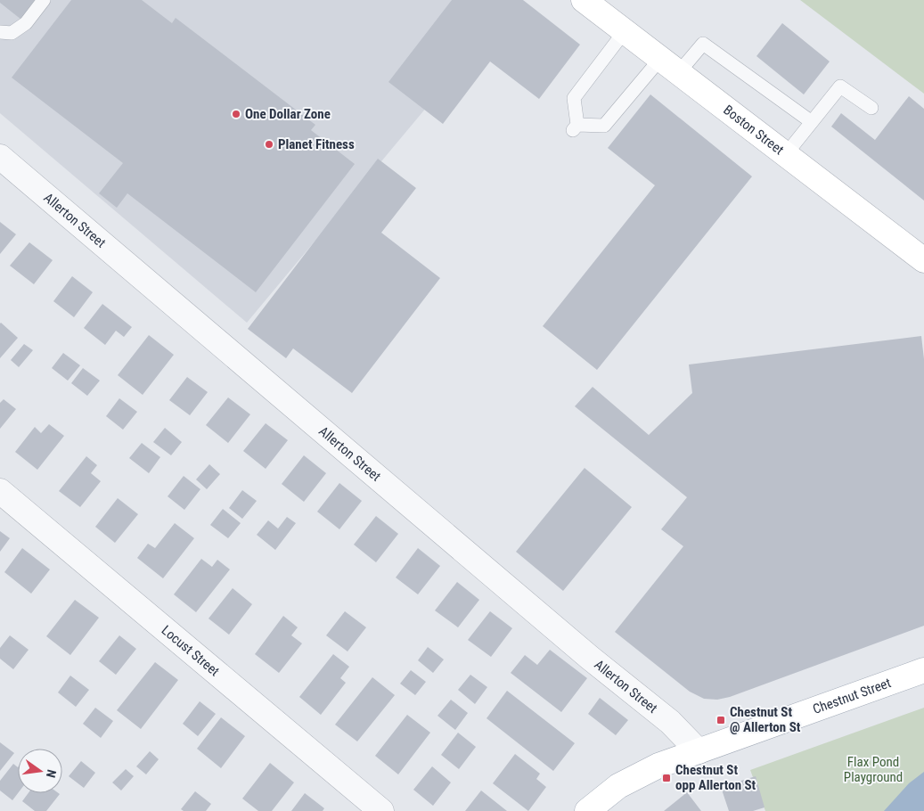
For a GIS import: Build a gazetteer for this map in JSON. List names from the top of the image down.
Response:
{
  "streets": {
    "main road": ["Boston Street", "Chestnut Street"],
    "street": ["Allerton Street", "Locust Street"]
  },
  "crossings": [
    ["Allerton Street", "Chestnut Street"]
  ],
  "parks": ["Flax Pond Playground"],
  "places": {
    "other": ["One Dollar Zone", "Planet Fitness"],
    "transit": ["Chestnut St @ Allerton St", "Chestnut St opp Allerton St"]
  },
  "north": "right"
}
